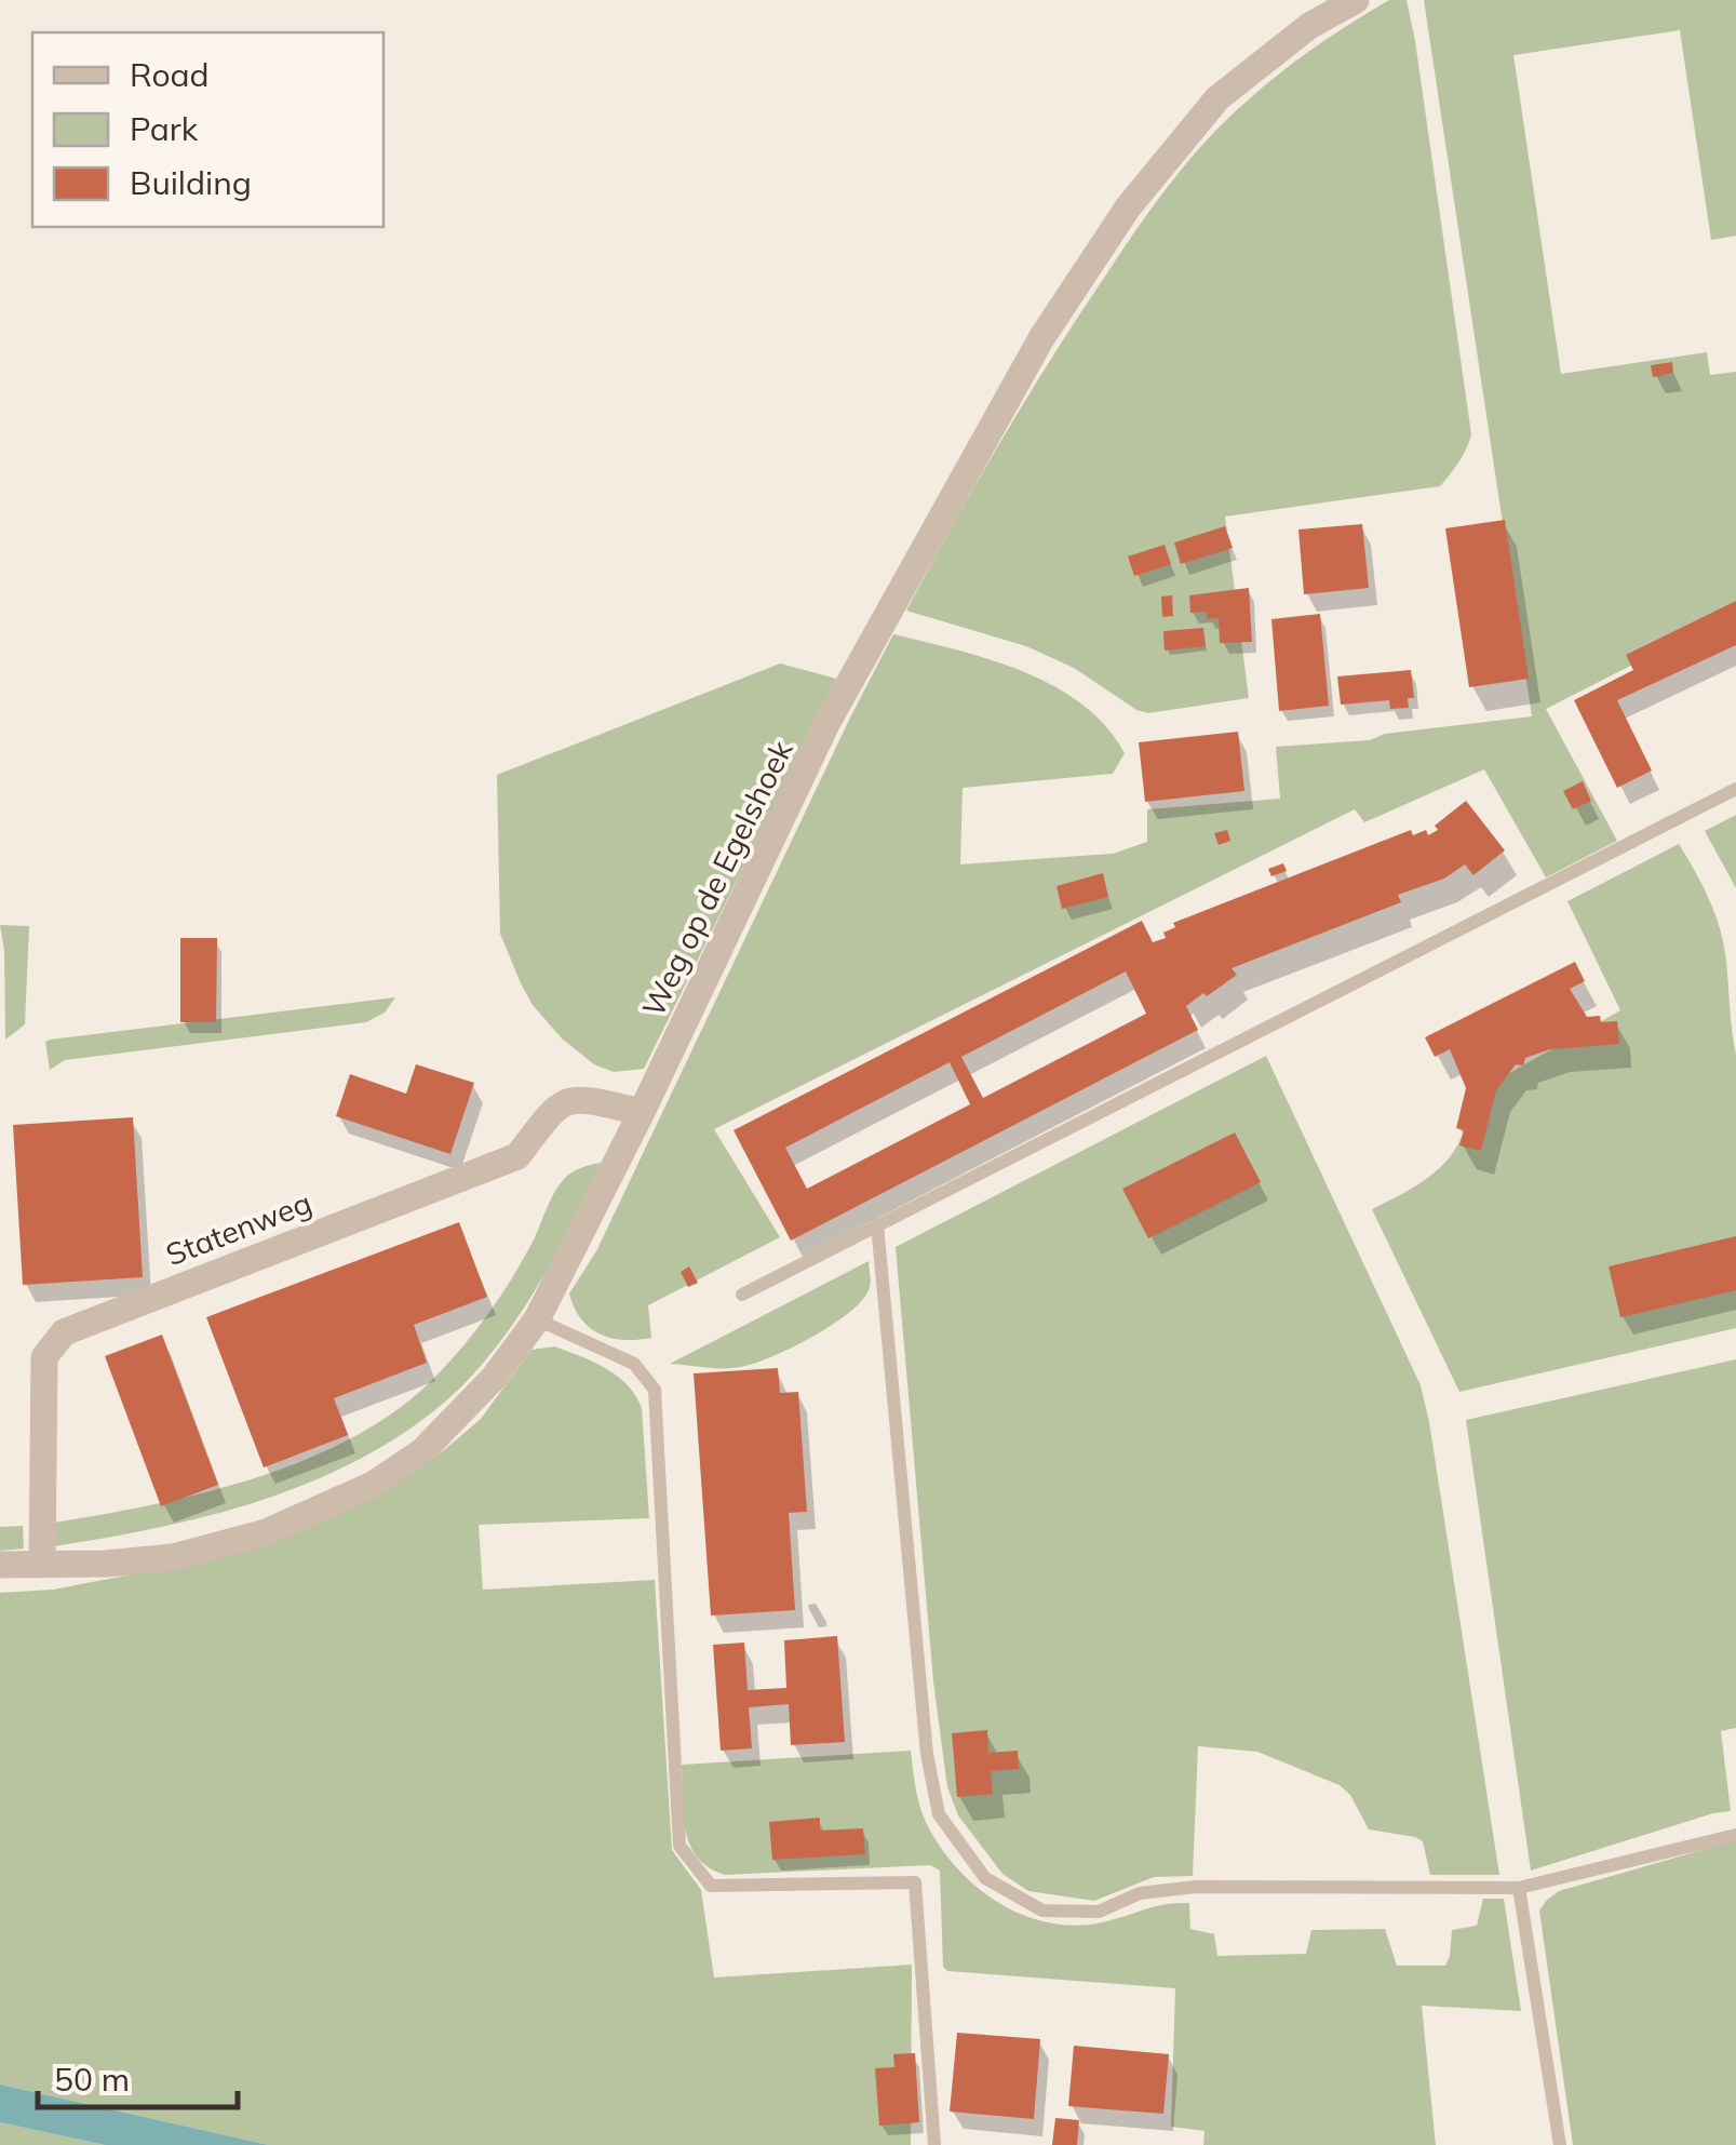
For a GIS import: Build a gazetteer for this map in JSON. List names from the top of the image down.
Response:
{
  "streets": {
    "street": ["Weg op de Egelshoek", "Statenweg"]
  },
  "crossings": [
    ["Weg op de Egelshoek", "Statenweg"]
  ],
  "legend": ["Road", "Park", "Building"],
  "scale_bar": "50 m"
}
